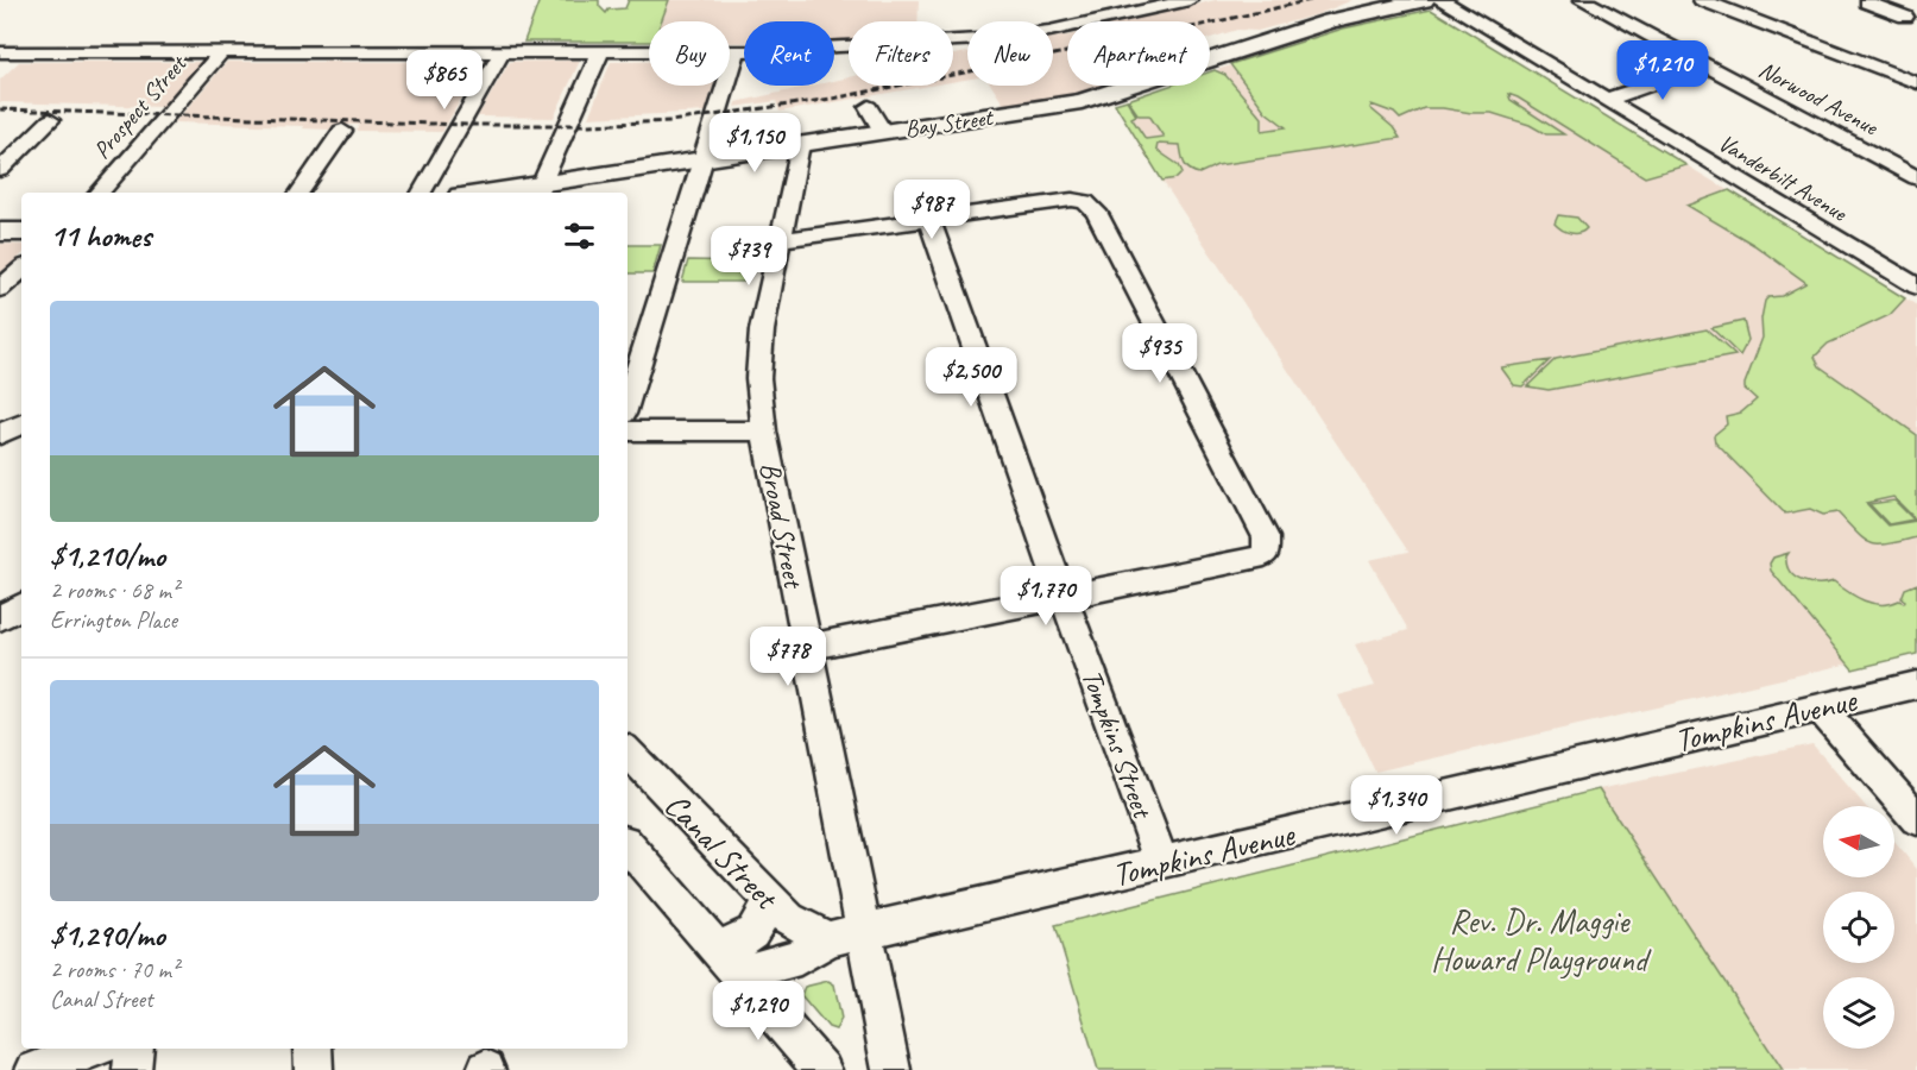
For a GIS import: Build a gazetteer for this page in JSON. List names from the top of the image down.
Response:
{
  "streets": {
    "main road": ["Bay Street"],
    "street": [
      "Norwood Avenue",
      "Prospect Street",
      "Vanderbilt Avenue",
      "Broad Street",
      "Tompkins Avenue",
      "Tompkins Street",
      "Canal Street"
    ]
  },
  "crossings": [
    ["Bay Street", "Broad Street"],
    ["Broad Street", "Tompkins Avenue"],
    ["Broad Street", "Canal Street"],
    ["Tompkins Avenue", "Tompkins Street"],
    ["Tompkins Avenue", "Canal Street"]
  ],
  "parks": ["Rev. Dr. Maggie Howard Playground"],
  "north": "left",
  "page": {
    "chip": [
      "Buy",
      "Rent",
      "Filters",
      "New",
      "Apartment"
    ],
    "price": [
      "$1,210",
      "$865",
      "$1,150",
      "$987",
      "$739",
      "$935",
      "$2,500",
      "$1,770",
      "$778",
      "$1,340",
      "$1,290"
    ],
    "heading": "11 homes",
    "list": [
      {
        "name": "$1,210/mo",
        "note": "2 rooms · 68 m² · Errington Place"
      },
      {
        "name": "$1,290/mo",
        "note": "2 rooms · 70 m² · Canal Street"
      }
    ]
  }
}
